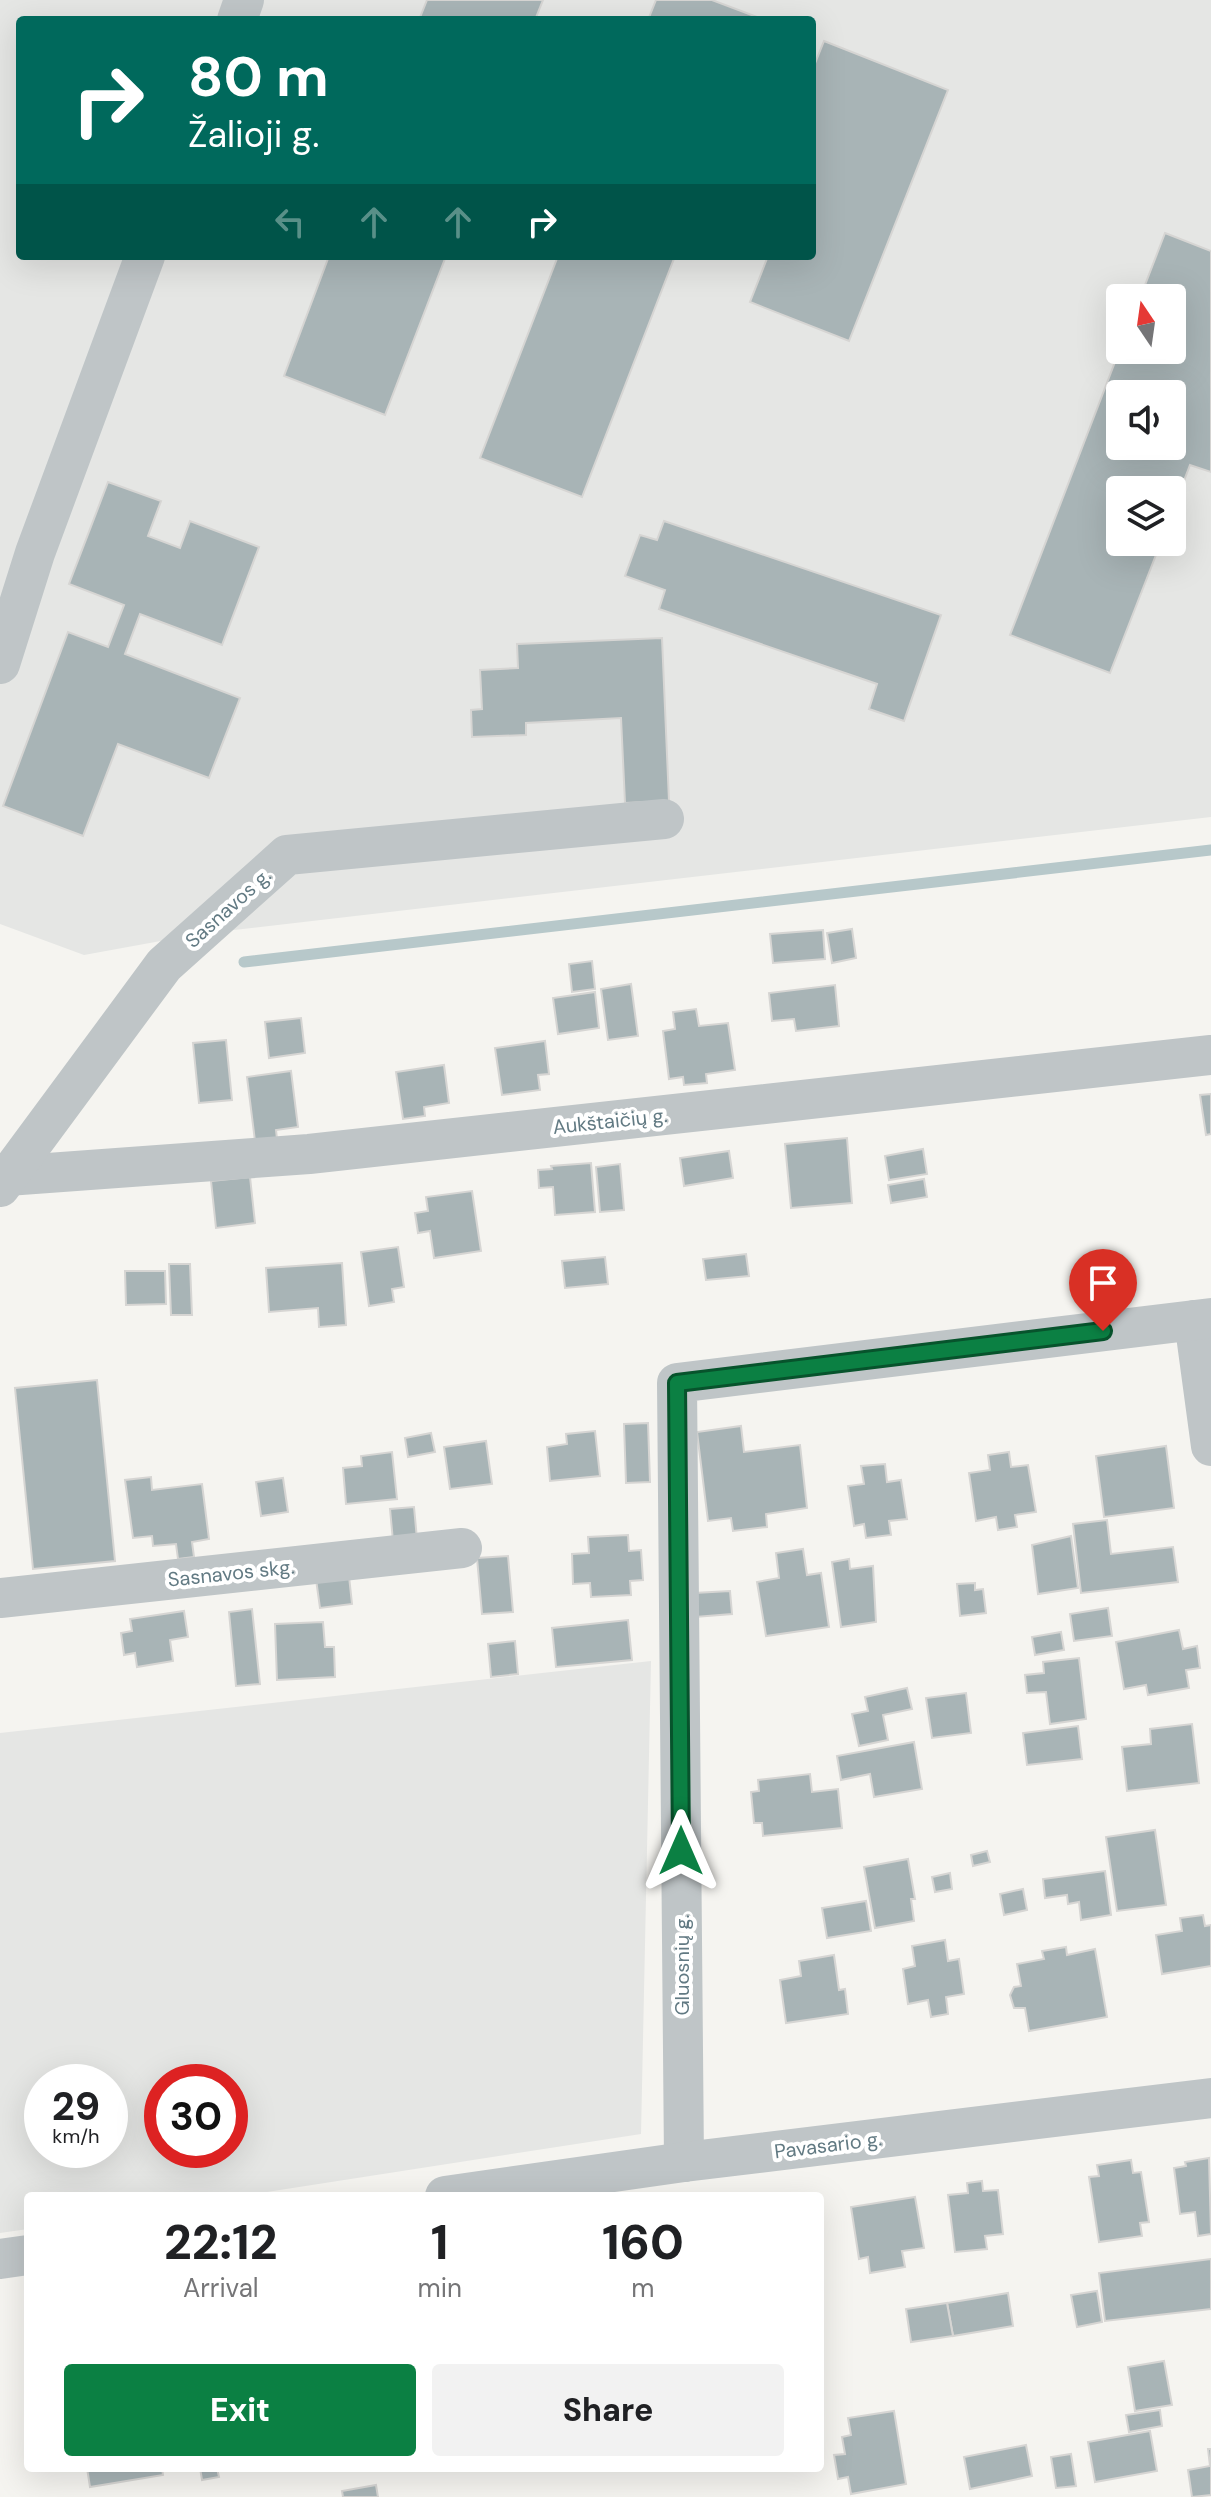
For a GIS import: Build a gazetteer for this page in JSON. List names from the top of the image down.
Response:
{
  "streets": {
    "street": [
      "Sasnavos g.",
      "Aukštaičių g.",
      "Sasnavos skg.",
      "Gluosnių g.",
      "Pavasario g."
    ]
  },
  "crossings": [
    ["Sasnavos g.", "Aukštaičių g."],
    ["Gluosnių g.", "Pavasario g."]
  ],
  "north": "top",
  "page": {
    "turn": ["80 m", "Žalioji g."],
    "speed": "29 km/h",
    "limit": "30",
    "eta": [
      "22:12",
      "Arrival",
      "1",
      "min",
      "160",
      "m"
    ],
    "buttons": ["Exit", "Share"]
  }
}
